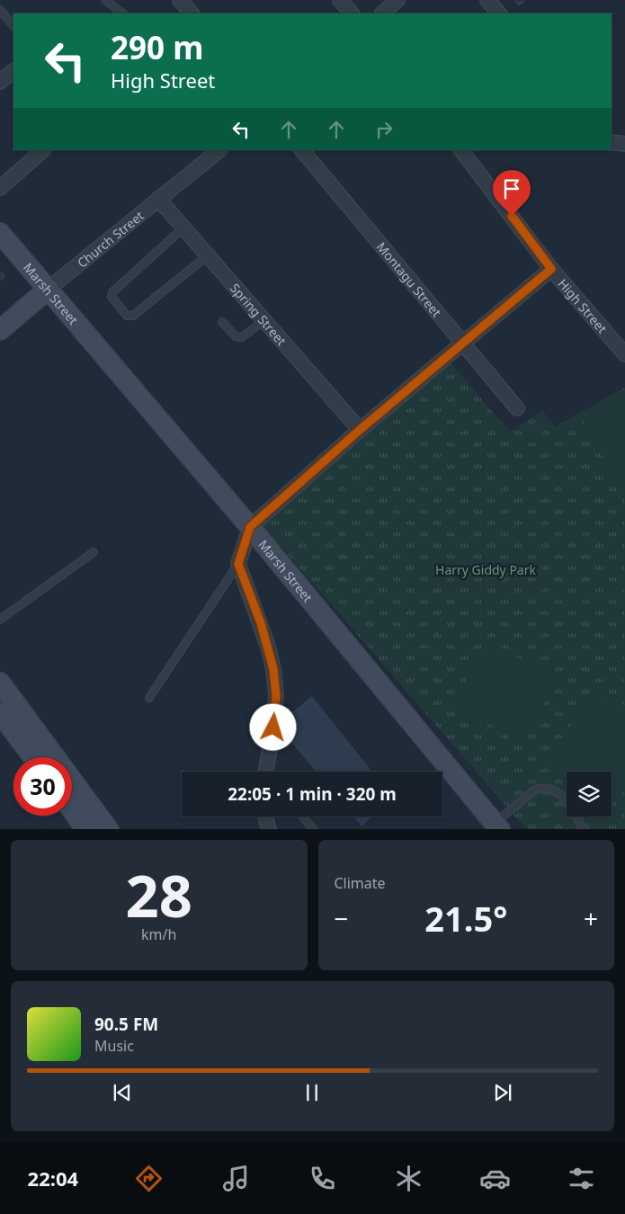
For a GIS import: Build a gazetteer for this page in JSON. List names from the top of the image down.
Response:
{
  "streets": {
    "street": [
      "Church Street",
      "Montagu Street",
      "Marsh Street",
      "High Street",
      "Spring Street"
    ]
  },
  "crossings": [
    ["Church Street", "Marsh Street"],
    ["Church Street", "Spring Street"]
  ],
  "parks": ["Harry Giddy Park"],
  "page": {
    "turn": ["290 m", "High Street"],
    "limit": "30",
    "trip": "22:05 · 1 min · 320 m",
    "tile": [
      ["28", "km/h"],
      "Climate"
    ],
    "heat": ["−", "21.5°", "+"],
    "song": ["90.5 FM", "Music"],
    "tabs": "22:04"
  }
}
